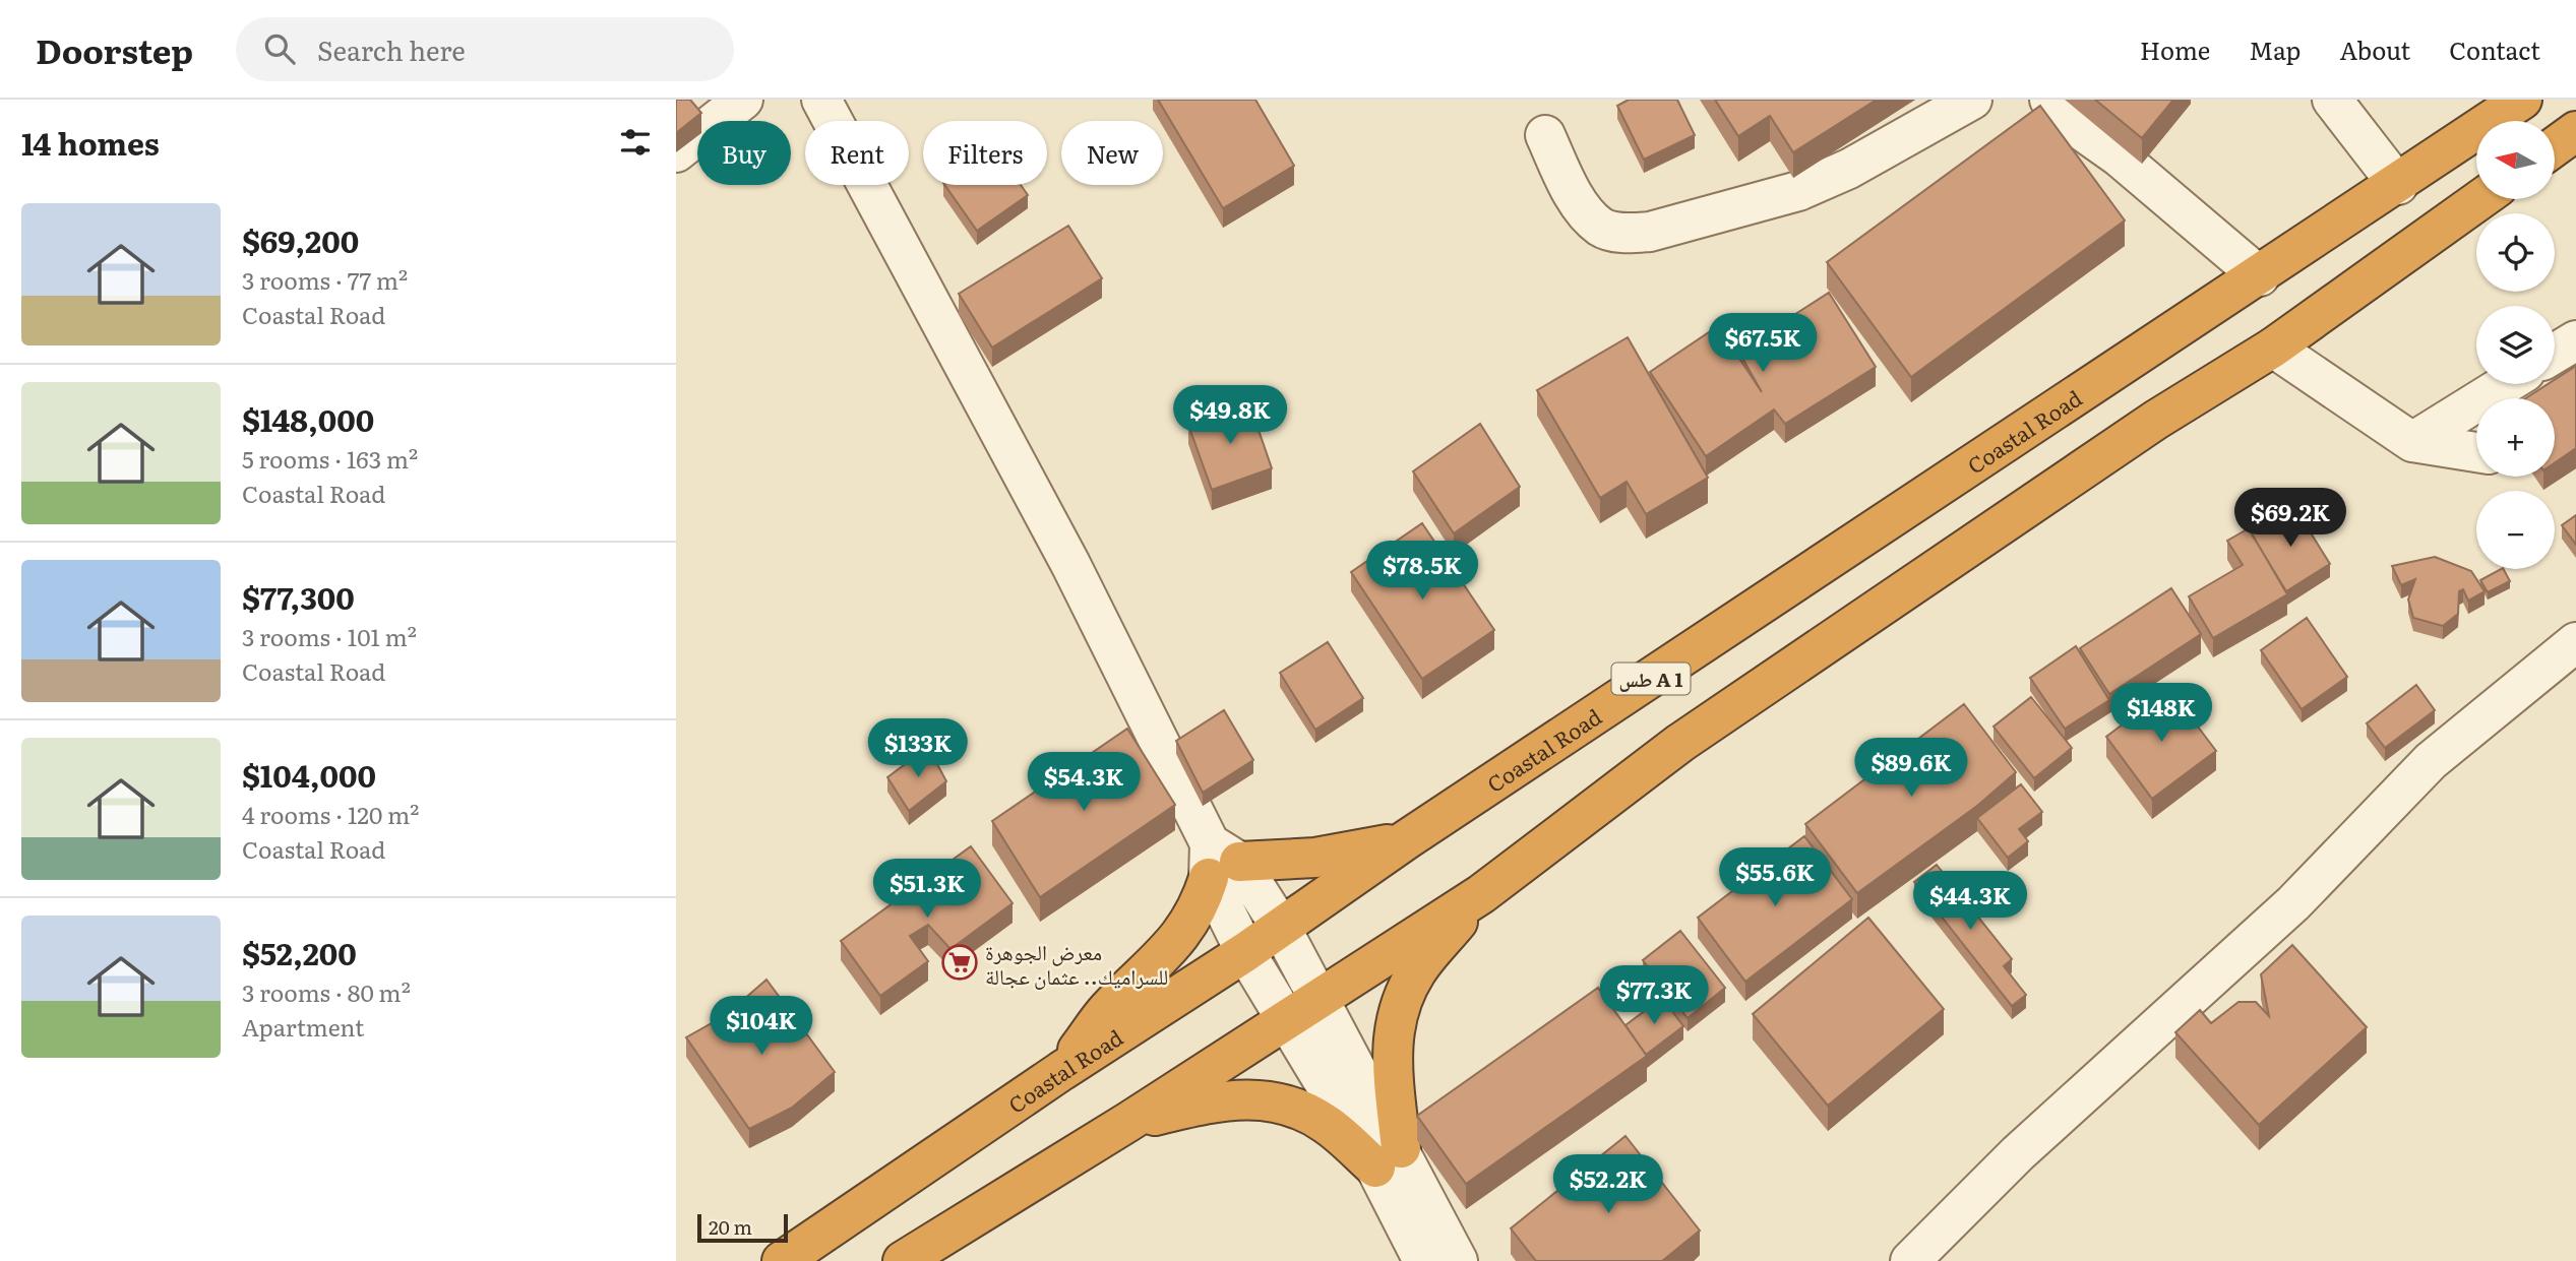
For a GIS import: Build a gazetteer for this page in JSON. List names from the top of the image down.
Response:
{
  "streets": {
    "highway": ["Coastal Road", "طس A 1"]
  },
  "places": {
    "supermarket": ["معرض الجوهرة للسراميك.. عثمان عجالة"]
  },
  "scale_bar": "20 m",
  "north": "left",
  "page": {
    "header": "Doorstep",
    "search": "Search here",
    "nav": [
      "Home",
      "Map",
      "About",
      "Contact"
    ],
    "heading": "14 homes",
    "map_buttons": ["+", "−"],
    "chip": [
      "Buy",
      "Rent",
      "Filters",
      "New"
    ],
    "list": [
      {
        "name": "$69,200",
        "note": "3 rooms · 77 m² · Coastal Road"
      },
      {
        "name": "$148,000",
        "note": "5 rooms · 163 m² · Coastal Road"
      },
      {
        "name": "$77,300",
        "note": "3 rooms · 101 m² · Coastal Road"
      },
      {
        "name": "$104,000",
        "note": "4 rooms · 120 m² · Coastal Road"
      },
      {
        "name": "$52,200",
        "note": "3 rooms · 80 m² · Apartment"
      }
    ],
    "price": [
      "$67.5K",
      "$49.8K",
      "$69.2K",
      "$78.5K",
      "$148K",
      "$133K",
      "$89.6K",
      "$54.3K",
      "$55.6K",
      "$51.3K",
      "$44.3K",
      "$77.3K",
      "$104K",
      "$52.2K"
    ],
    "scale": "20 m"
  }
}
